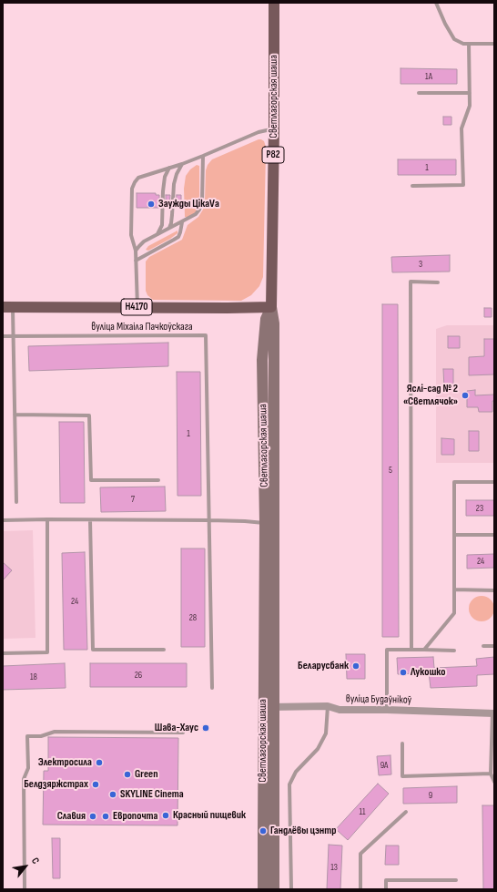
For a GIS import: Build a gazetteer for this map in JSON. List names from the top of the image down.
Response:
{
  "streets": {
    "main road": ["Светлагорская шаша", "Р82", "Н4170"],
    "street": ["вуліца Будаўнікоў"],
    "lane": ["вуліца Міхаіла Пачкоўскага"]
  },
  "crossings": [
    ["Светлагорская шаша", "Н4170"],
    ["Светлагорская шаша", "вуліца Будаўнікоў"]
  ],
  "places": [
    "Заужды ЦікаVа",
    "Яслі-сад № 2 «Светлячок»",
    "Беларусбанк",
    "Лукошко",
    "Шава-Хаус",
    "Электросила",
    "Green",
    "Белдзяржстрах",
    "SKYLINE Cinema",
    "Красный пищевик",
    "Славия",
    "Европочта",
    "Гандлёвы цэнтр"
  ],
  "house_numbers": [
    "1А",
    "1",
    "3",
    "1",
    "5",
    "7",
    "23",
    "24",
    "24",
    "28",
    "26",
    "18",
    "9А",
    "9",
    "11",
    "13"
  ],
  "north": "top right"
}
